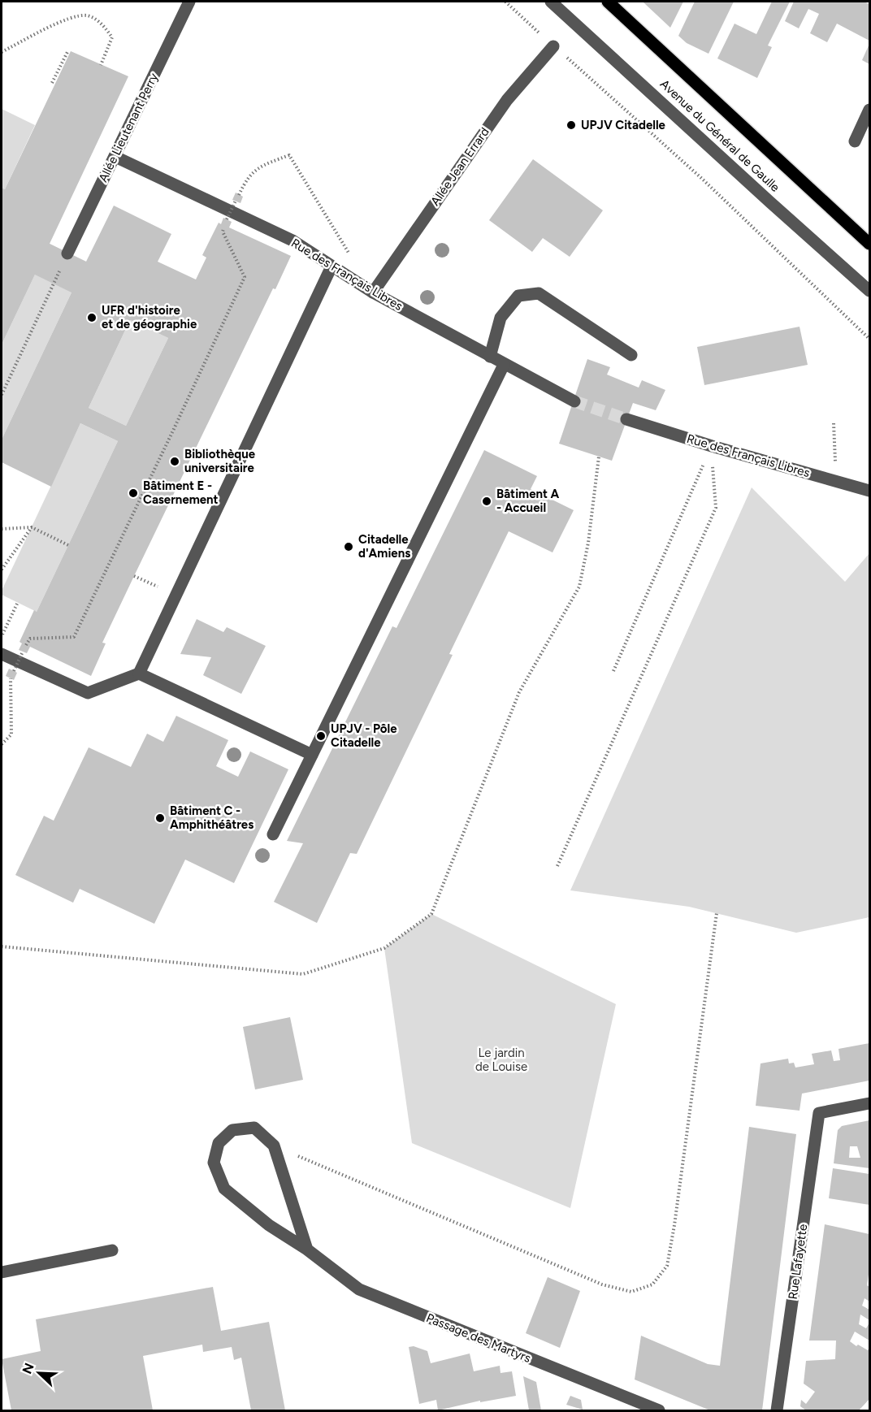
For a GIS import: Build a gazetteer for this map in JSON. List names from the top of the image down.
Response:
{
  "streets": {
    "main road": ["Avenue du Général de Gaulle"],
    "street": [
      "Allée Lieutenant Perry",
      "Allée Jean Errard",
      "Rue des Français Libres",
      "Rue Lafayette",
      "Passage des Martyrs"
    ]
  },
  "crossings": [
    ["Allée Lieutenant Perry", "Rue des Français Libres"],
    ["Allée Jean Errard", "Rue des Français Libres"]
  ],
  "parks": ["Le jardin de Louise"],
  "places": [
    "UPJV Citadelle",
    "UFR d'histoire et de géographie",
    "Bibliothèque universitaire",
    "Bâtiment E - Casernement",
    "Bâtiment A - Accueil",
    "Citadelle d'Amiens",
    "UPJV - Pôle Citadelle",
    "Bâtiment C - Amphithéâtres"
  ],
  "north": "top left"
}
